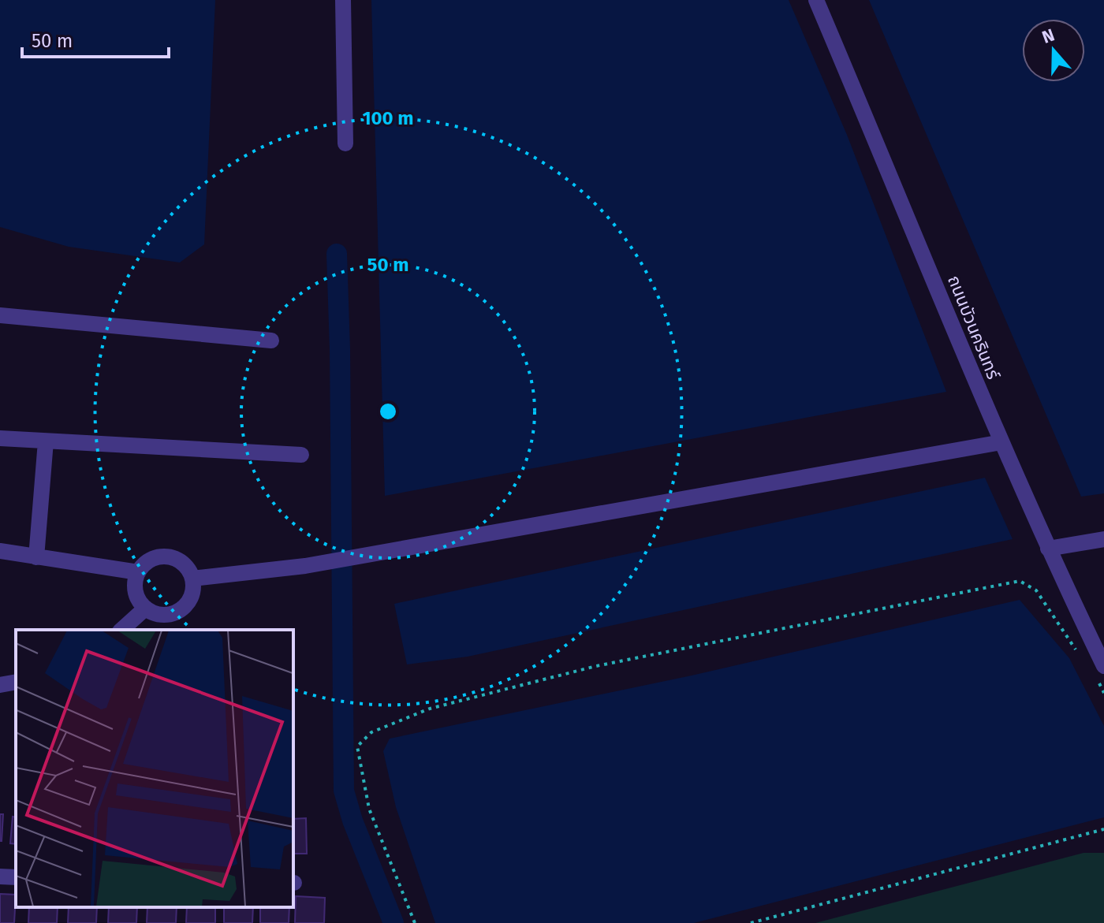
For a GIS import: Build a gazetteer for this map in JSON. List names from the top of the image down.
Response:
{
  "streets": {
    "street": ["ถนนบัวนครินทร์"]
  },
  "scale_bar": "50 m",
  "north": "top",
  "rings": ["100 m", "50 m"]
}
